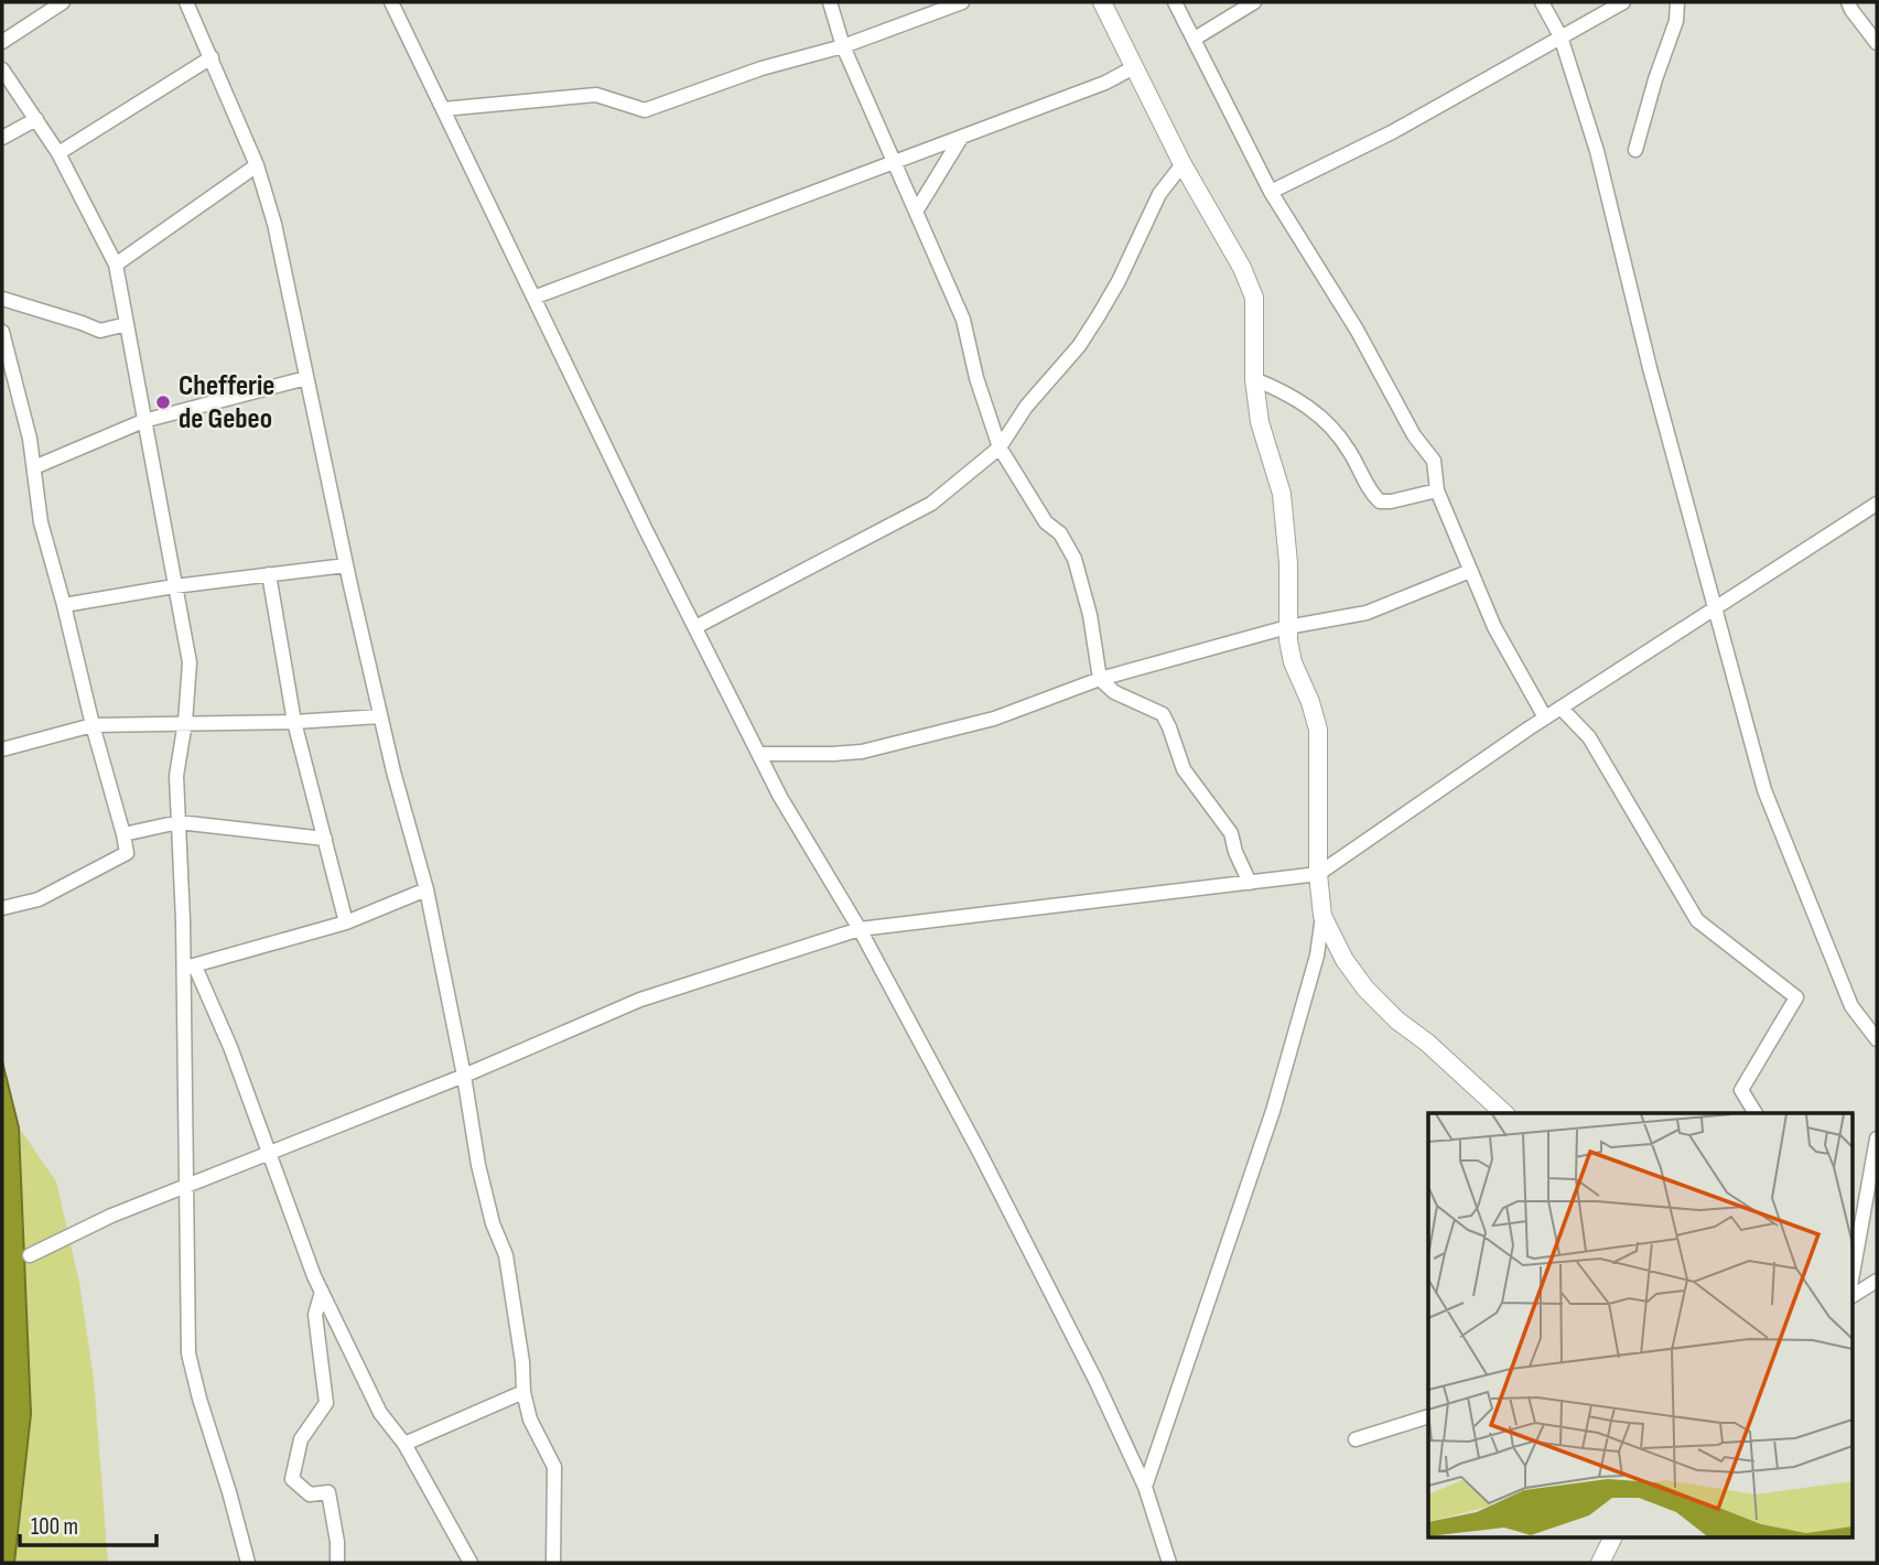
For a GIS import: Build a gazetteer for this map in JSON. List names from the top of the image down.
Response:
{
  "places": ["Chefferie de Gebeo"],
  "scale_bar": "100 m"
}
